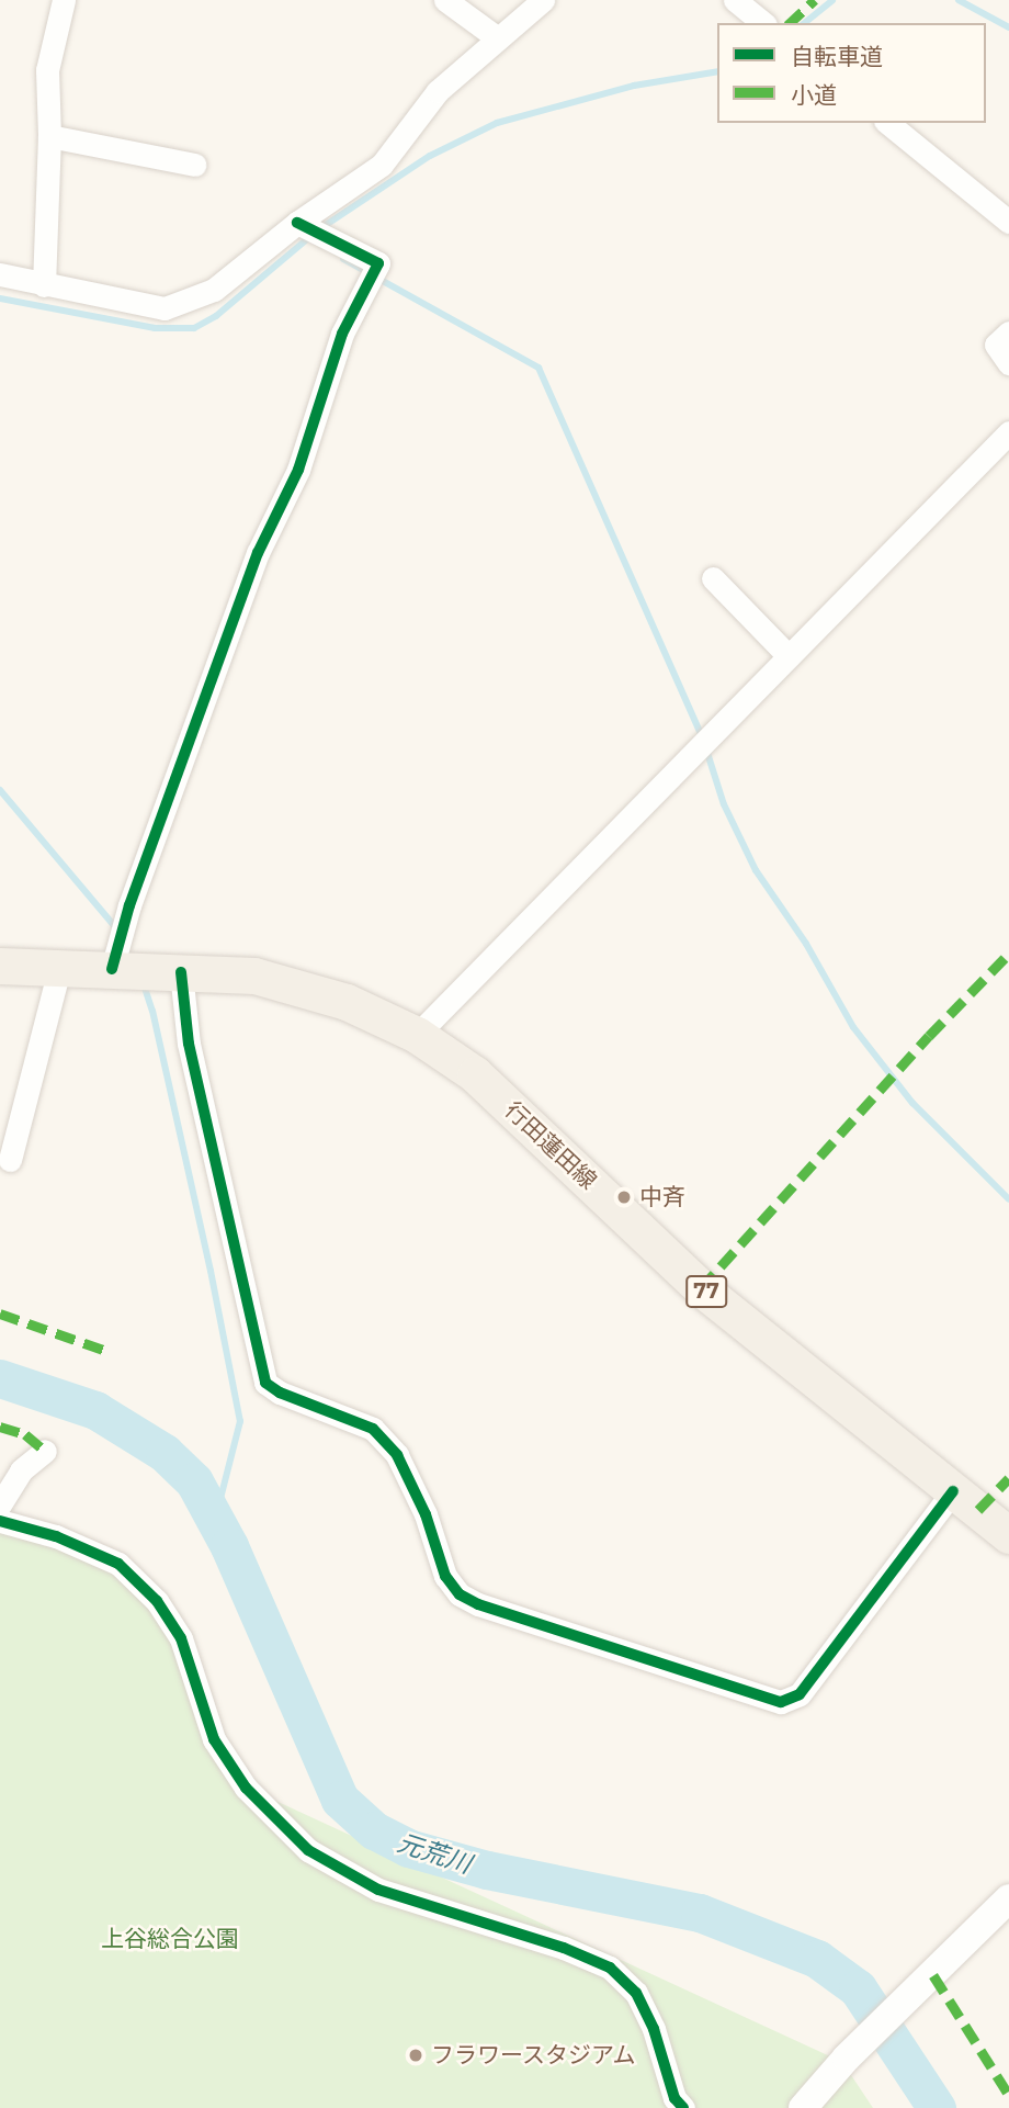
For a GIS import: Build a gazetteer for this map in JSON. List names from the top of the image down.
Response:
{
  "streets": {
    "main road": ["行田蓮田線", "77"]
  },
  "water": ["元荒川"],
  "parks": ["上谷総合公園"],
  "places": ["中斉", "フラワースタジアム"],
  "legend": ["自転車道", "小道"]
}
